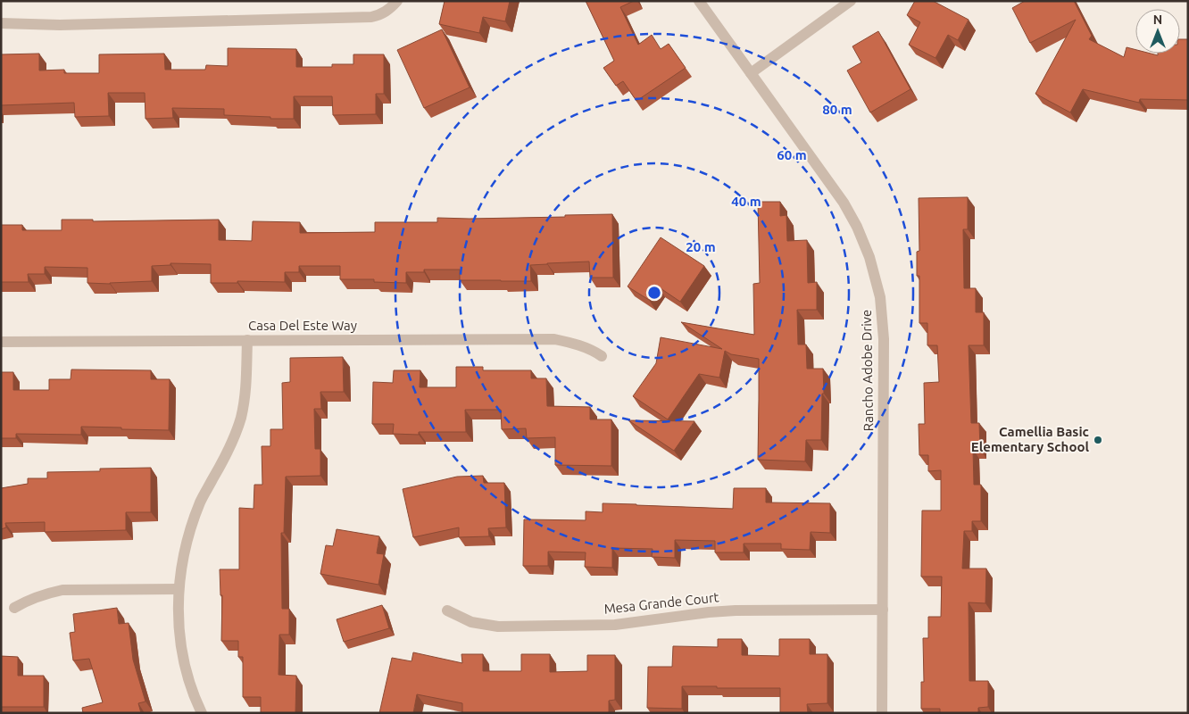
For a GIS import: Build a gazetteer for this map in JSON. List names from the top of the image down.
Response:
{
  "streets": {
    "street": ["Casa Del Este Way", "Rancho Adobe Drive", "Mesa Grande Court"]
  },
  "crossings": [
    ["Rancho Adobe Drive", "Mesa Grande Court"]
  ],
  "places": ["Camellia Basic Elementary School"],
  "north": "top",
  "rings": [
    "80 m",
    "60 m",
    "40 m",
    "20 m"
  ]
}
